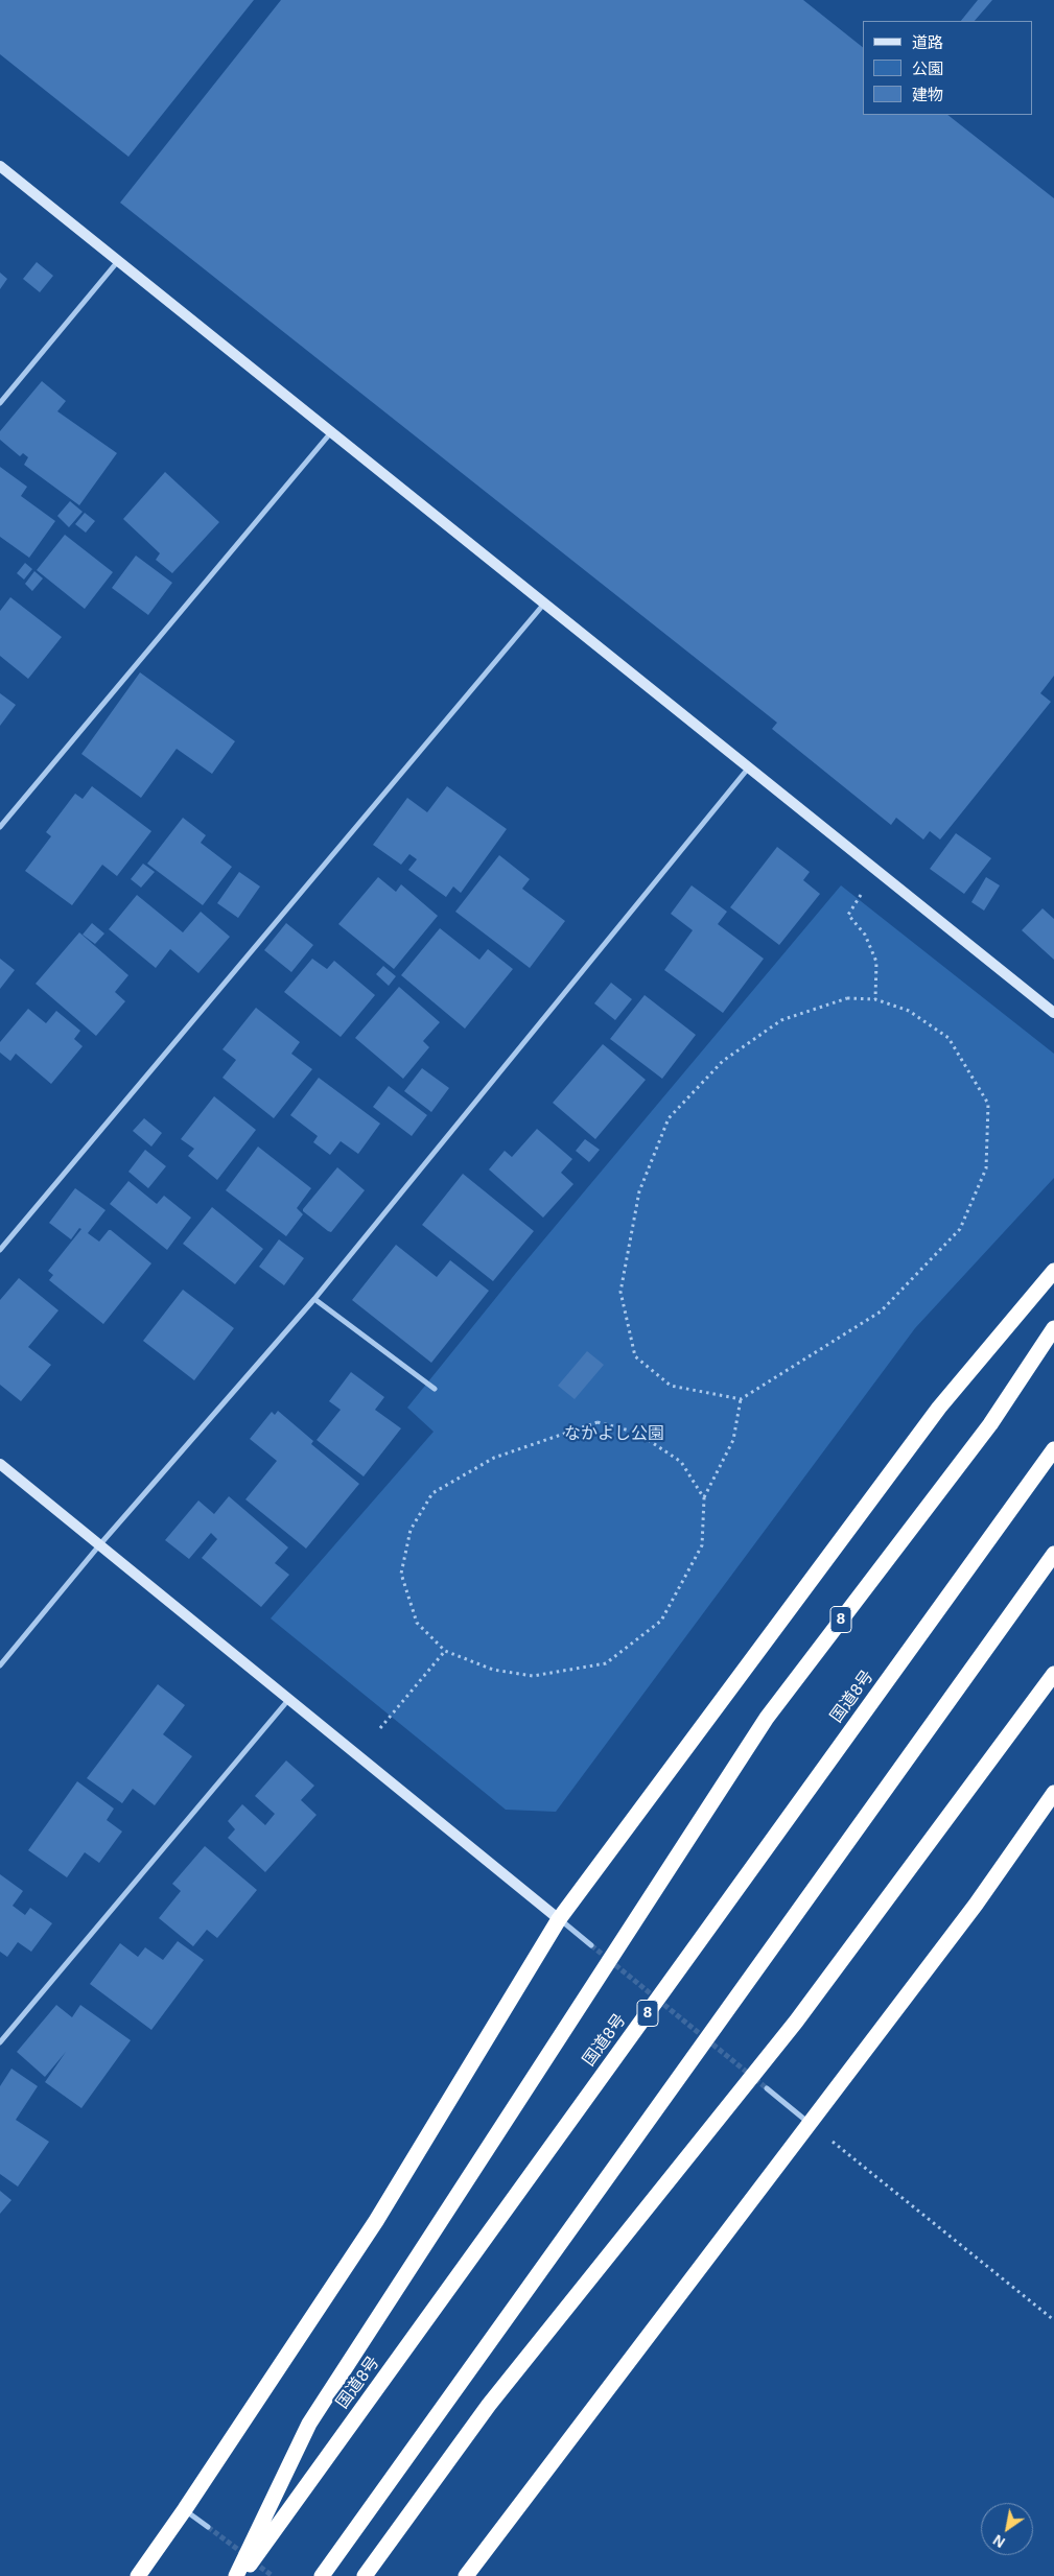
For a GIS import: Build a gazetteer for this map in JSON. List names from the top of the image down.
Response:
{
  "streets": {
    "highway": ["8", "国道8号"]
  },
  "parks": ["なかよし公園"],
  "legend": ["道路", "公園", "建物"],
  "north": "bottom left"
}
